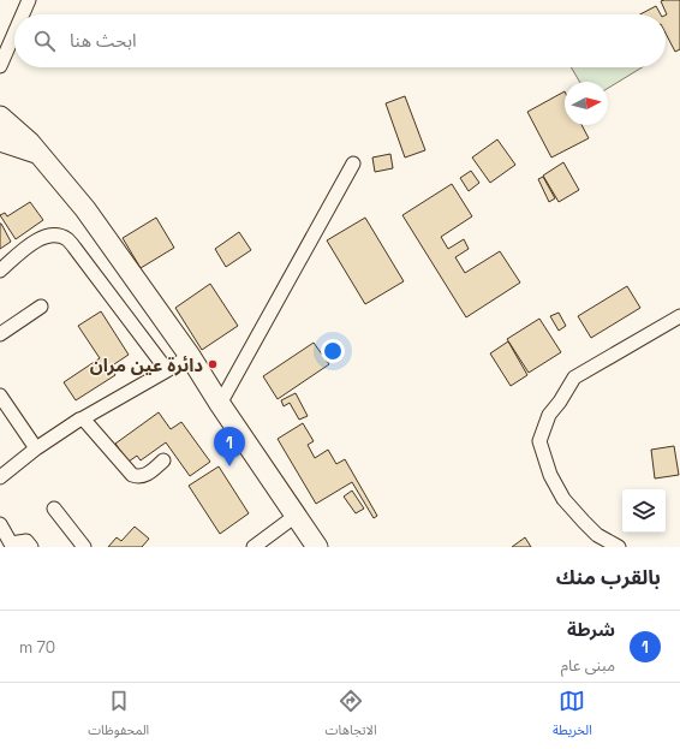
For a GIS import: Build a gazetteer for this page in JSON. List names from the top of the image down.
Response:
{
  "places": ["دائرة عين مران"],
  "north": "right",
  "page": {
    "search": "ابحث هنا",
    "pins": "1",
    "heading": "بالقرب منك",
    "list": [
      {
        "mark": "1",
        "name": "شرطة",
        "note": "مبنى عام",
        "value": "70 m"
      }
    ],
    "nav": ["الخريطة", "الاتجاهات", "المحفوظات"]
  }
}
